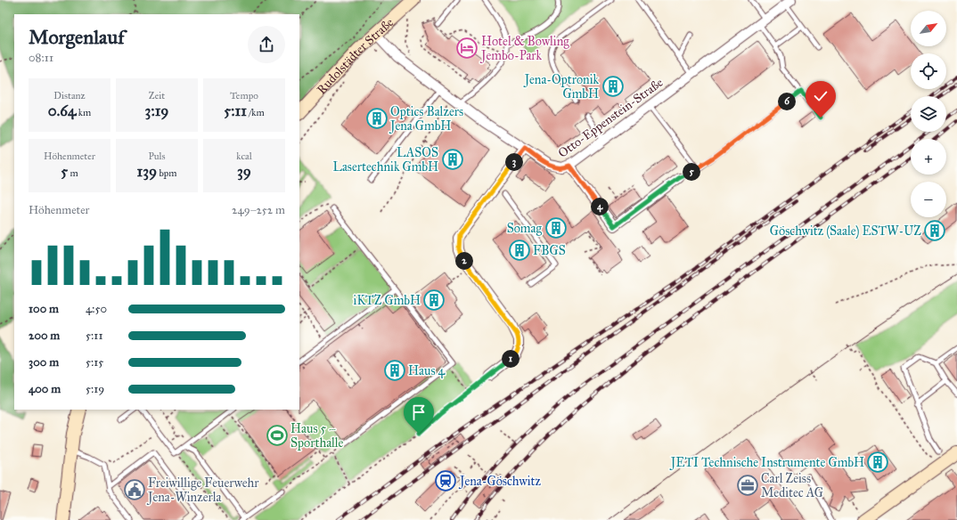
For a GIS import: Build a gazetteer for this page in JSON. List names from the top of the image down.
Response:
{
  "streets": {
    "street": ["Rudolstädter Straße", "Otto-Eppenstein-Straße"]
  },
  "crossings": [
    ["Rudolstädter Straße", "Otto-Eppenstein-Straße"]
  ],
  "places": {
    "hotel": ["Hotel & Bowling Jembo-Park"],
    "building": [
      "Jena-Optronik GmbH",
      "Optics Balzers Jena GmbH",
      "LASOS Lasertechnik GmbH",
      "Somag",
      "Göschwitz (Saale) ESTW-UZ",
      "FBGS",
      "iKTZ GmbH",
      "Haus 4",
      "JETI Technische Instrumente GmbH"
    ],
    "sports": ["Haus 5 – Sporthalle"],
    "station": ["Jena-Göschwitz"],
    "office": ["Carl Zeiss Meditec AG"],
    "public building": ["Freiwillige Feuerwehr Jena-Winzerla"]
  },
  "north": "top right",
  "page": {
    "map_buttons": ["+", "−"],
    "heading": ["Morgenlauf", "08:11"],
    "stats": [
      ["Distanz", "0.64 km"],
      ["Zeit", "3:19"],
      ["Tempo", "5:11 /km"],
      ["Höhenmeter", "5 m"],
      ["Puls", "139 bpm"],
      ["kcal", "39"]
    ],
    "pins": [
      "6",
      "3",
      "5",
      "4",
      "2",
      "1"
    ],
    "chart": ["Höhenmeter", "249–252 m"],
    "list": [
      {
        "name": "100 m",
        "note": "4:50"
      },
      {
        "name": "200 m",
        "note": "5:11"
      },
      {
        "name": "300 m",
        "note": "5:15"
      },
      {
        "name": "400 m",
        "note": "5:19"
      }
    ]
  }
}
